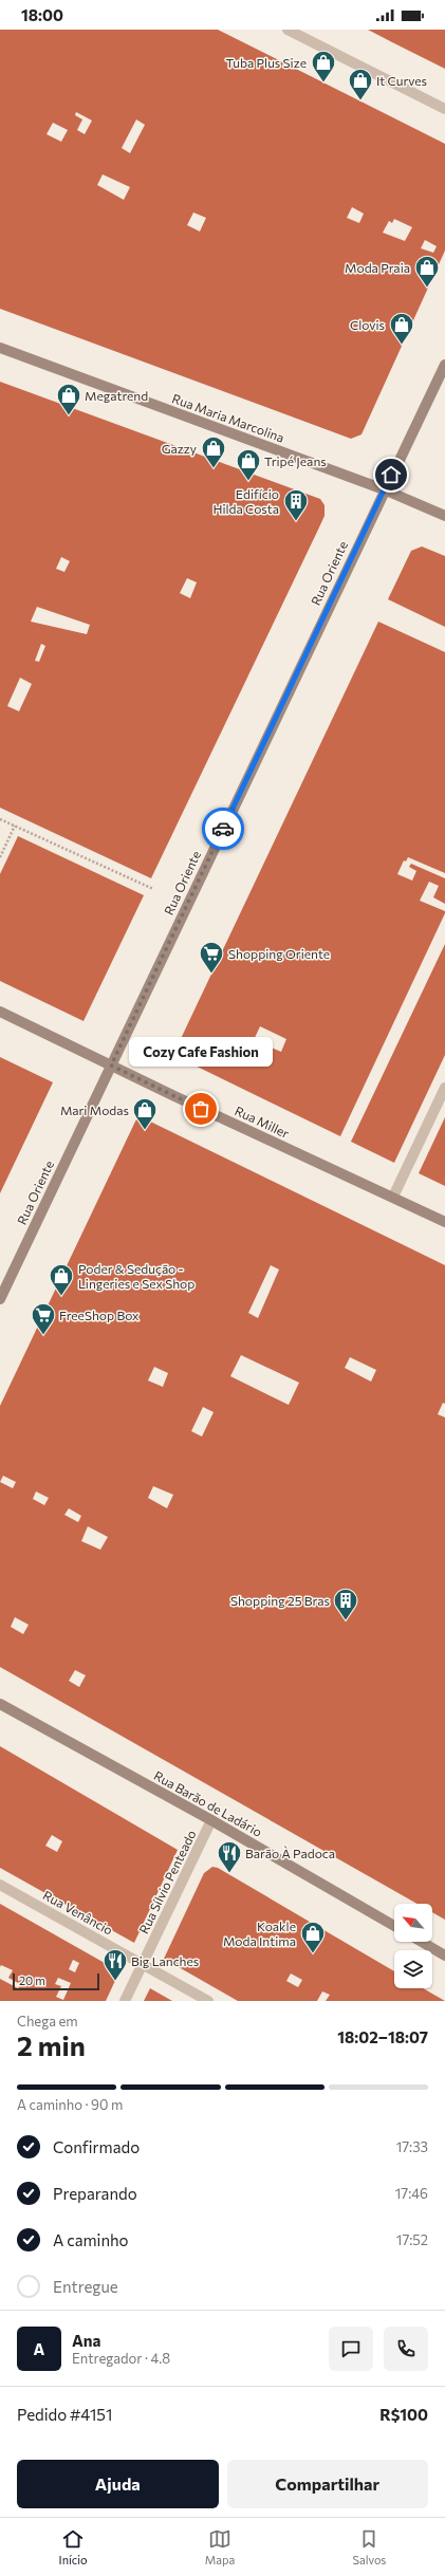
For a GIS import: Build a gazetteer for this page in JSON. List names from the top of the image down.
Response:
{
  "streets": {
    "main road": [
      "Rua Maria Marcolina",
      "Rua Oriente",
      "Rua Miller",
      "Rua Barão de Ladário"
    ],
    "street": ["Rua Sílvio Penteado", "Rua Venâncio"]
  },
  "crossings": [
    ["Rua Maria Marcolina", "Rua Oriente"],
    ["Rua Oriente", "Rua Miller"],
    ["Rua Barão de Ladário", "Rua Sílvio Penteado"],
    ["Rua Sílvio Penteado", "Rua Venâncio"]
  ],
  "places": {
    "shop": [
      "Tuba Plus Size",
      "It Curves",
      "Moda Praia",
      "Clovis",
      "Megatrend",
      "Gazzy",
      "Tripé Jeans",
      "Mari Modas",
      "Poder & Sedução - Lingeries e Sex Shop",
      "Koakle Moda Intima"
    ],
    "building": ["Edifício Hilda Costa", "Shopping 25 Bras"],
    "supermarket": ["Shopping Oriente", "FreeShop Box"],
    "other": ["Cozy Cafe Fashion"],
    "restaurant": ["Barão À Padoca", "Big Lanches"]
  },
  "scale_bar": "20 m",
  "north": "top left",
  "page": {
    "status": "18:00",
    "bubble": "Cozy Cafe Fashion",
    "scale": "20 m",
    "heading": ["2 min", "Chega em", "18:02–18:07"],
    "panel": [
      "Ana",
      "Entregador · 4.8",
      "Pedido #4151",
      "R$100"
    ],
    "bar": "A caminho · 90 m",
    "list": [
      ["Confirmado", "17:33"],
      ["Preparando", "17:46"],
      ["A caminho", "17:52"],
      "Entregue"
    ],
    "round": "A",
    "buttons": ["Ajuda", "Compartilhar"],
    "tabs": ["Início", "Mapa", "Salvos"]
  }
}
